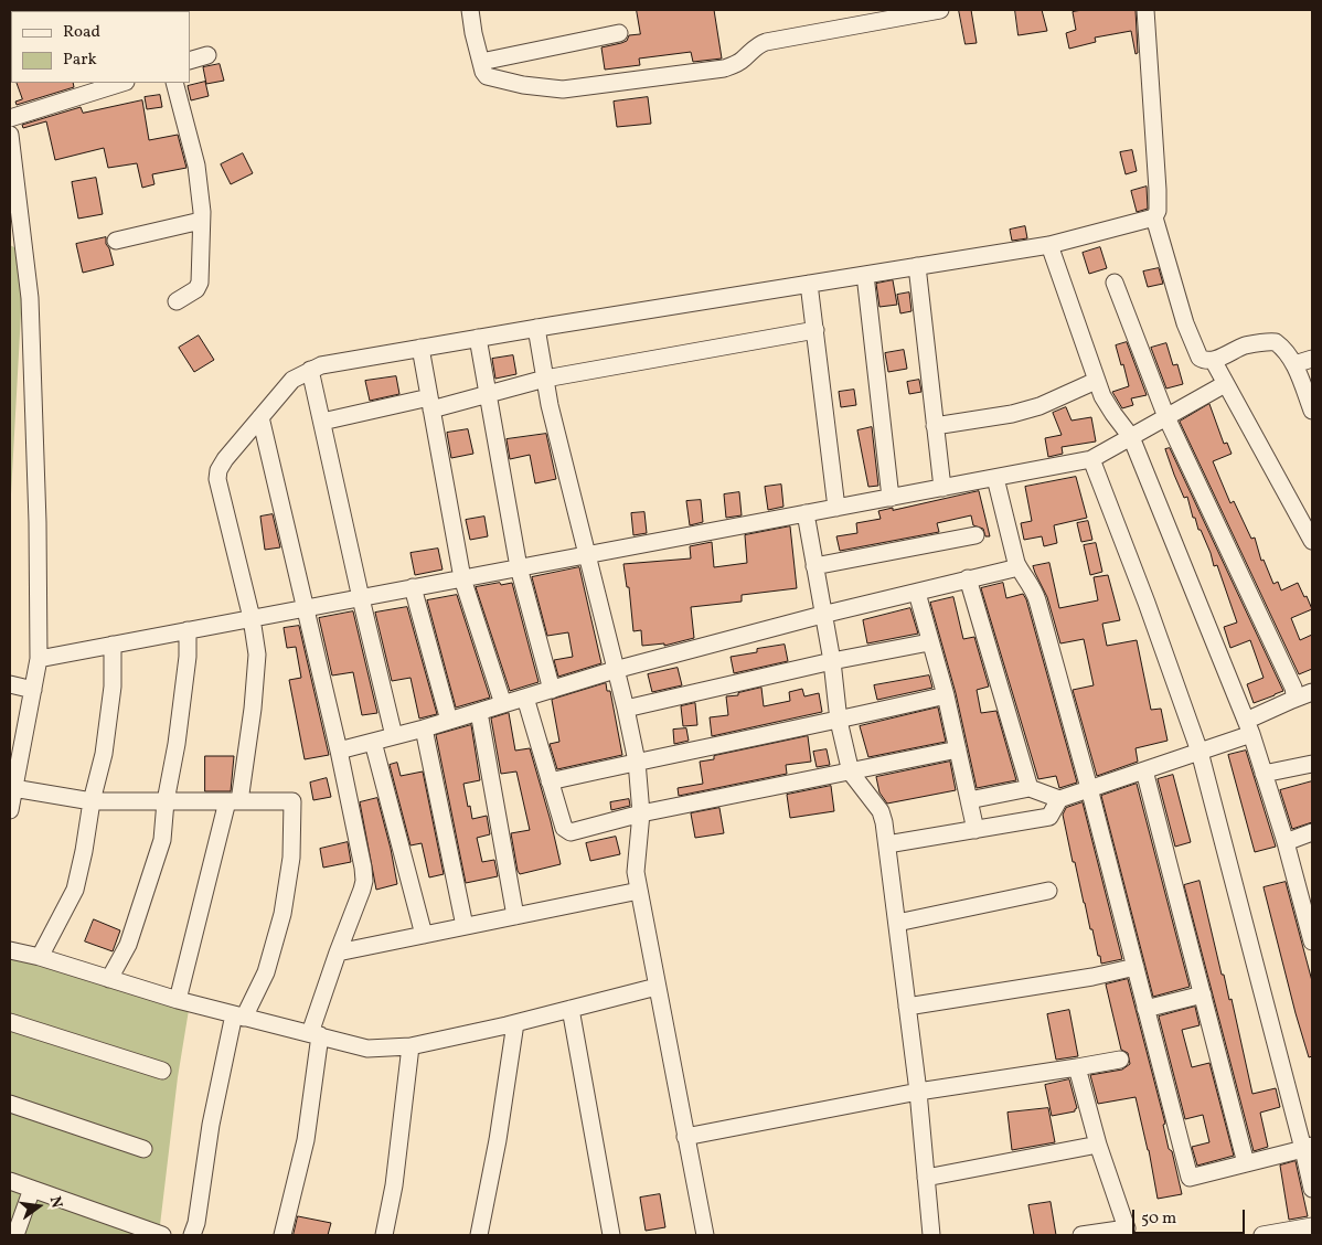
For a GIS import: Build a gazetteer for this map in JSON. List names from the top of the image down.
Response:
{
  "legend": ["Road", "Park"],
  "scale_bar": "50 m",
  "north": "right"
}
